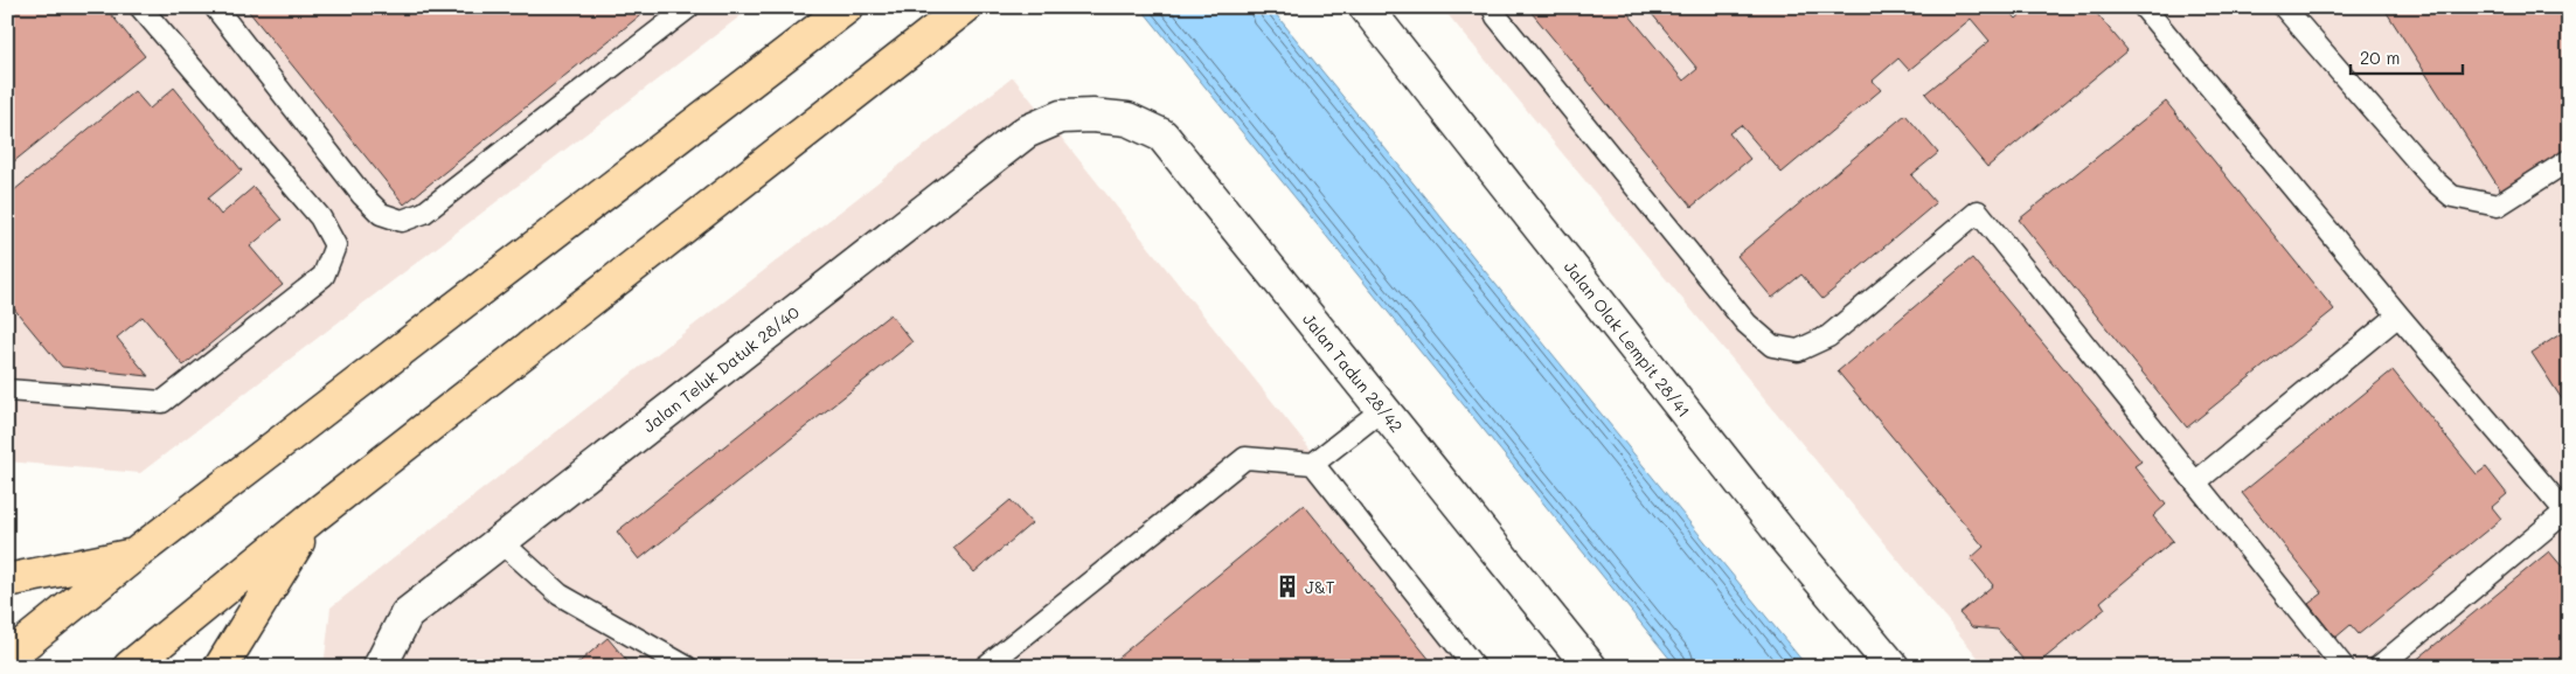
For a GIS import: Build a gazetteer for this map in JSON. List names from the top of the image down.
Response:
{
  "streets": {
    "street": ["Jalan Olak Lempit 28/41", "Jalan Teluk Datuk 28/40", "Jalan Tadun 28/42"]
  },
  "crossings": [
    ["Jalan Teluk Datuk 28/40", "Jalan Tadun 28/42"]
  ],
  "places": {
    "building": ["J&T"]
  },
  "scale_bar": "20 m"
}
